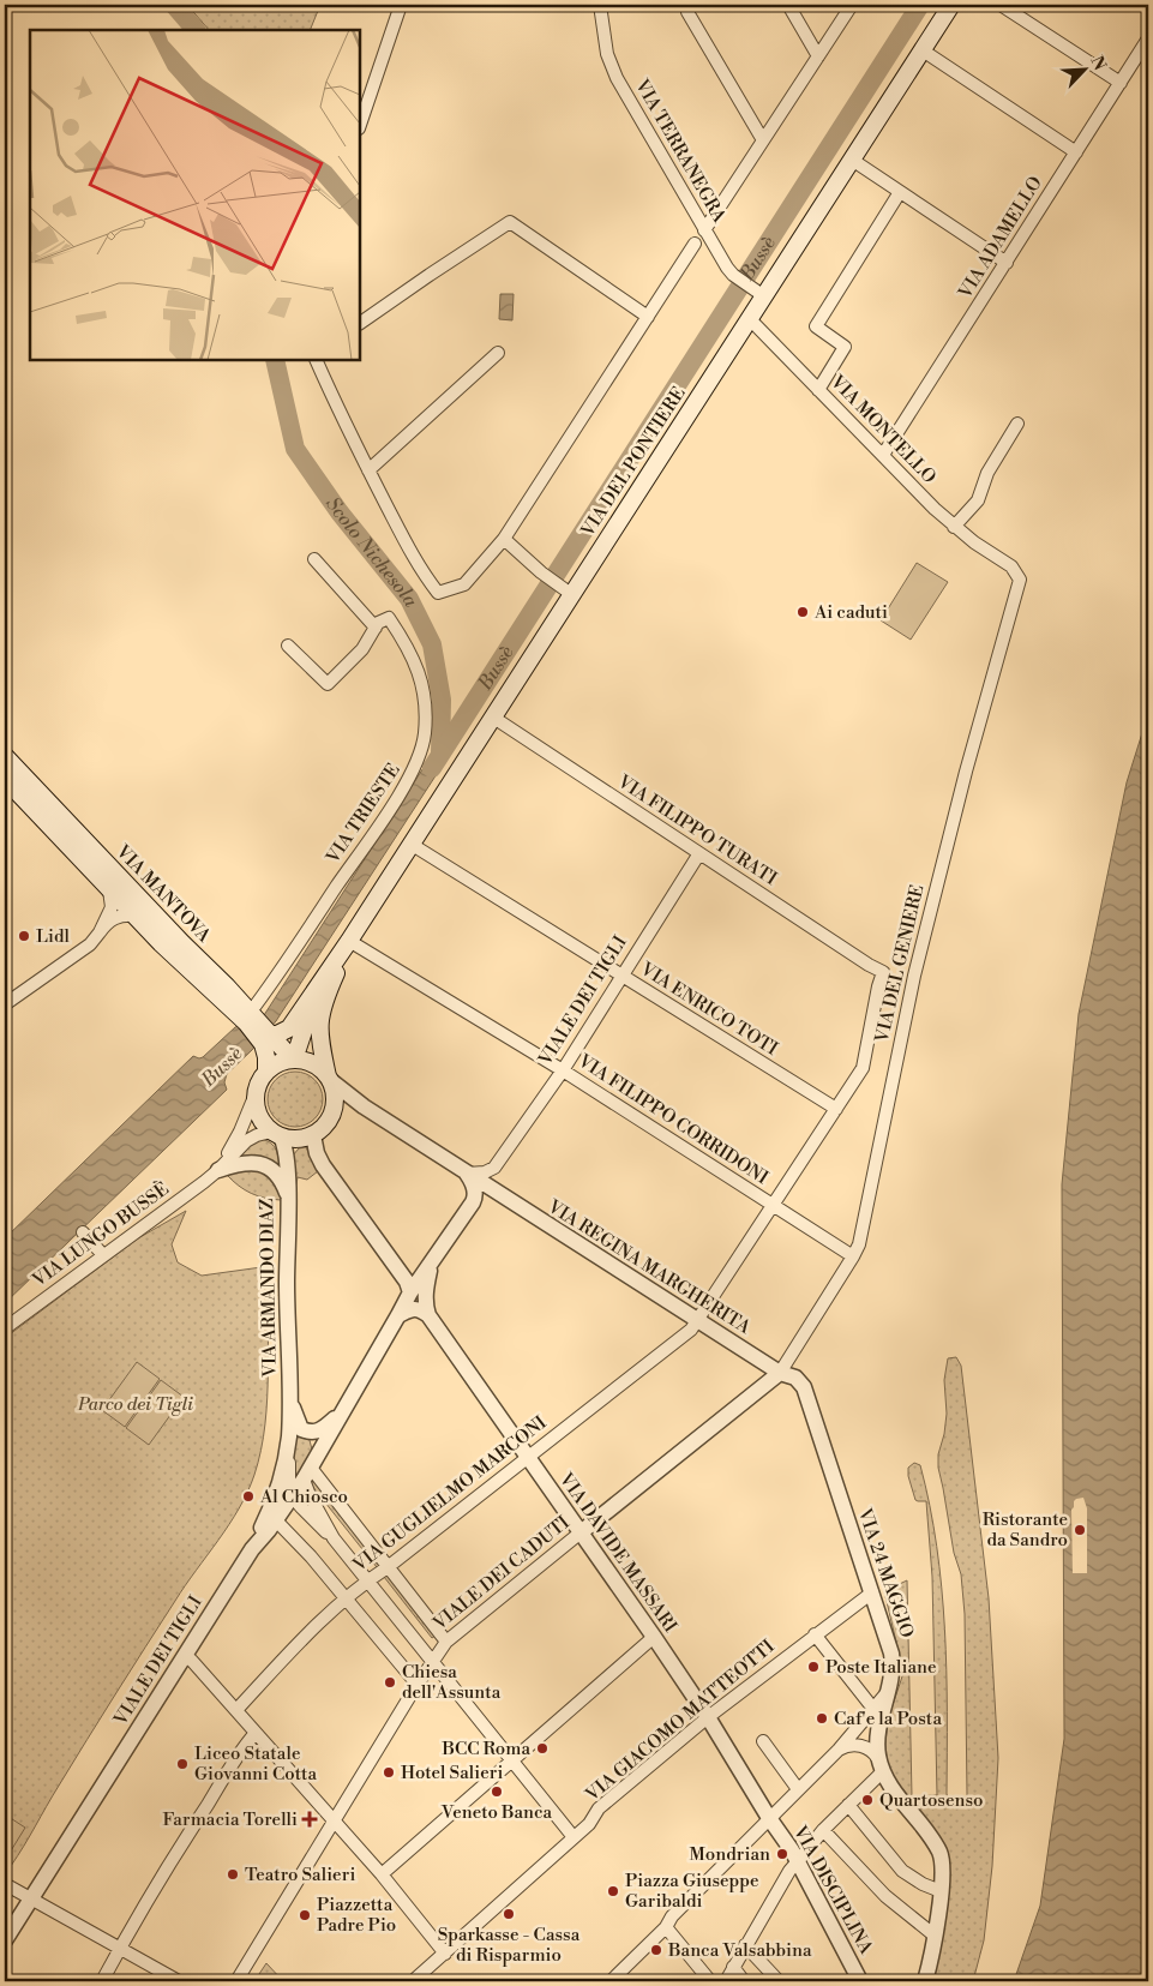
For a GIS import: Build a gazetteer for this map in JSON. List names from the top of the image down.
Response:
{
  "streets": {
    "main road": ["VIA DEL PONTIERE", "VIA MANTOVA"],
    "street": [
      "VIA TERRANEGRA",
      "VIA ADAMELLO",
      "VIA MONTELLO",
      "VIA TRIESTE",
      "VIA FILIPPO TURATI",
      "VIA DEL GENIERE",
      "VIALE DEI TIGLI",
      "VIA ENRICO TOTI",
      "VIA FILIPPO CORRIDONI",
      "VIA LUNGO BUSSÈ",
      "VIA REGINA MARGHERITA",
      "VIA ARMANDO DIAZ",
      "VIA GUGLIELMO MARCONI",
      "VIA DAVIDE MASSARI",
      "VIALE DEI CADUTI",
      "VIA 24 MAGGIO",
      "VIA GIACOMO MATTEOTTI",
      "VIA DISCIPLINA"
    ]
  },
  "crossings": [
    ["VIA TERRANEGRA", "VIA DEL PONTIERE"],
    ["VIA ADAMELLO", "VIA MONTELLO"],
    ["VIA MONTELLO", "VIA DEL PONTIERE"],
    ["VIA MONTELLO", "VIA DEL GENIERE"],
    ["VIA DEL PONTIERE", "VIA FILIPPO TURATI"],
    ["VIA DEL PONTIERE", "VIA MANTOVA"],
    ["VIA DEL PONTIERE", "VIA ENRICO TOTI"],
    ["VIA DEL PONTIERE", "VIA FILIPPO CORRIDONI"],
    ["VIA DEL PONTIERE", "VIA LUNGO BUSSÈ"],
    ["VIA DEL PONTIERE", "VIA REGINA MARGHERITA"],
    ["VIA DEL PONTIERE", "VIA ARMANDO DIAZ"],
    ["VIA TRIESTE", "VIA MANTOVA"],
    ["VIA FILIPPO TURATI", "VIALE DEI TIGLI"],
    ["VIA FILIPPO TURATI", "VIA GUGLIELMO MARCONI"],
    ["VIA MANTOVA", "VIA LUNGO BUSSÈ"],
    ["VIA MANTOVA", "VIA REGINA MARGHERITA"],
    ["VIA MANTOVA", "VIA ARMANDO DIAZ"],
    ["VIA DEL GENIERE", "VIA FILIPPO CORRIDONI"],
    ["VIA DEL GENIERE", "VIA REGINA MARGHERITA"],
    ["VIA DEL GENIERE", "VIALE DEI CADUTI"],
    ["VIA DEL GENIERE", "VIA 24 MAGGIO"],
    ["VIALE DEI TIGLI", "VIA ENRICO TOTI"],
    ["VIALE DEI TIGLI", "VIA FILIPPO CORRIDONI"],
    ["VIALE DEI TIGLI", "VIA ARMANDO DIAZ"],
    ["VIA ENRICO TOTI", "VIA GUGLIELMO MARCONI"],
    ["VIA FILIPPO CORRIDONI", "VIA GUGLIELMO MARCONI"],
    ["VIA LUNGO BUSSÈ", "VIA REGINA MARGHERITA"],
    ["VIA LUNGO BUSSÈ", "VIA ARMANDO DIAZ"],
    ["VIA REGINA MARGHERITA", "VIA ARMANDO DIAZ"],
    ["VIA REGINA MARGHERITA", "VIA GUGLIELMO MARCONI"],
    ["VIA REGINA MARGHERITA", "VIALE DEI CADUTI"],
    ["VIA REGINA MARGHERITA", "VIA 24 MAGGIO"],
    ["VIA GUGLIELMO MARCONI", "VIA DAVIDE MASSARI"],
    ["VIA DAVIDE MASSARI", "VIALE DEI CADUTI"],
    ["VIA DAVIDE MASSARI", "VIA GIACOMO MATTEOTTI"],
    ["VIA DAVIDE MASSARI", "VIA DISCIPLINA"],
    ["VIALE DEI CADUTI", "VIA 24 MAGGIO"],
    ["VIA 24 MAGGIO", "VIA GIACOMO MATTEOTTI"]
  ],
  "water": ["Bussè", "Scolo Nichesola"],
  "parks": ["Parco dei Tigli"],
  "places": {
    "other": [
      "Ai caduti",
      "Lidl",
      "Al Chiosco",
      "Ristorante da Sandro",
      "Poste Italiane",
      "Chiesa dell'Assunta",
      "Caf'e la Posta",
      "BCC Roma",
      "Liceo Statale Giovanni Cotta",
      "Hotel Salieri",
      "Veneto Banca",
      "Quartosenso",
      "Mondrian",
      "Teatro Salieri",
      "Piazza Giuseppe Garibaldi",
      "Sparkasse - Cassa di Risparmio",
      "Piazzetta Padre Pio",
      "Banca Valsabbina"
    ],
    "health": ["Farmacia Torelli"]
  },
  "north": "top right"
}
